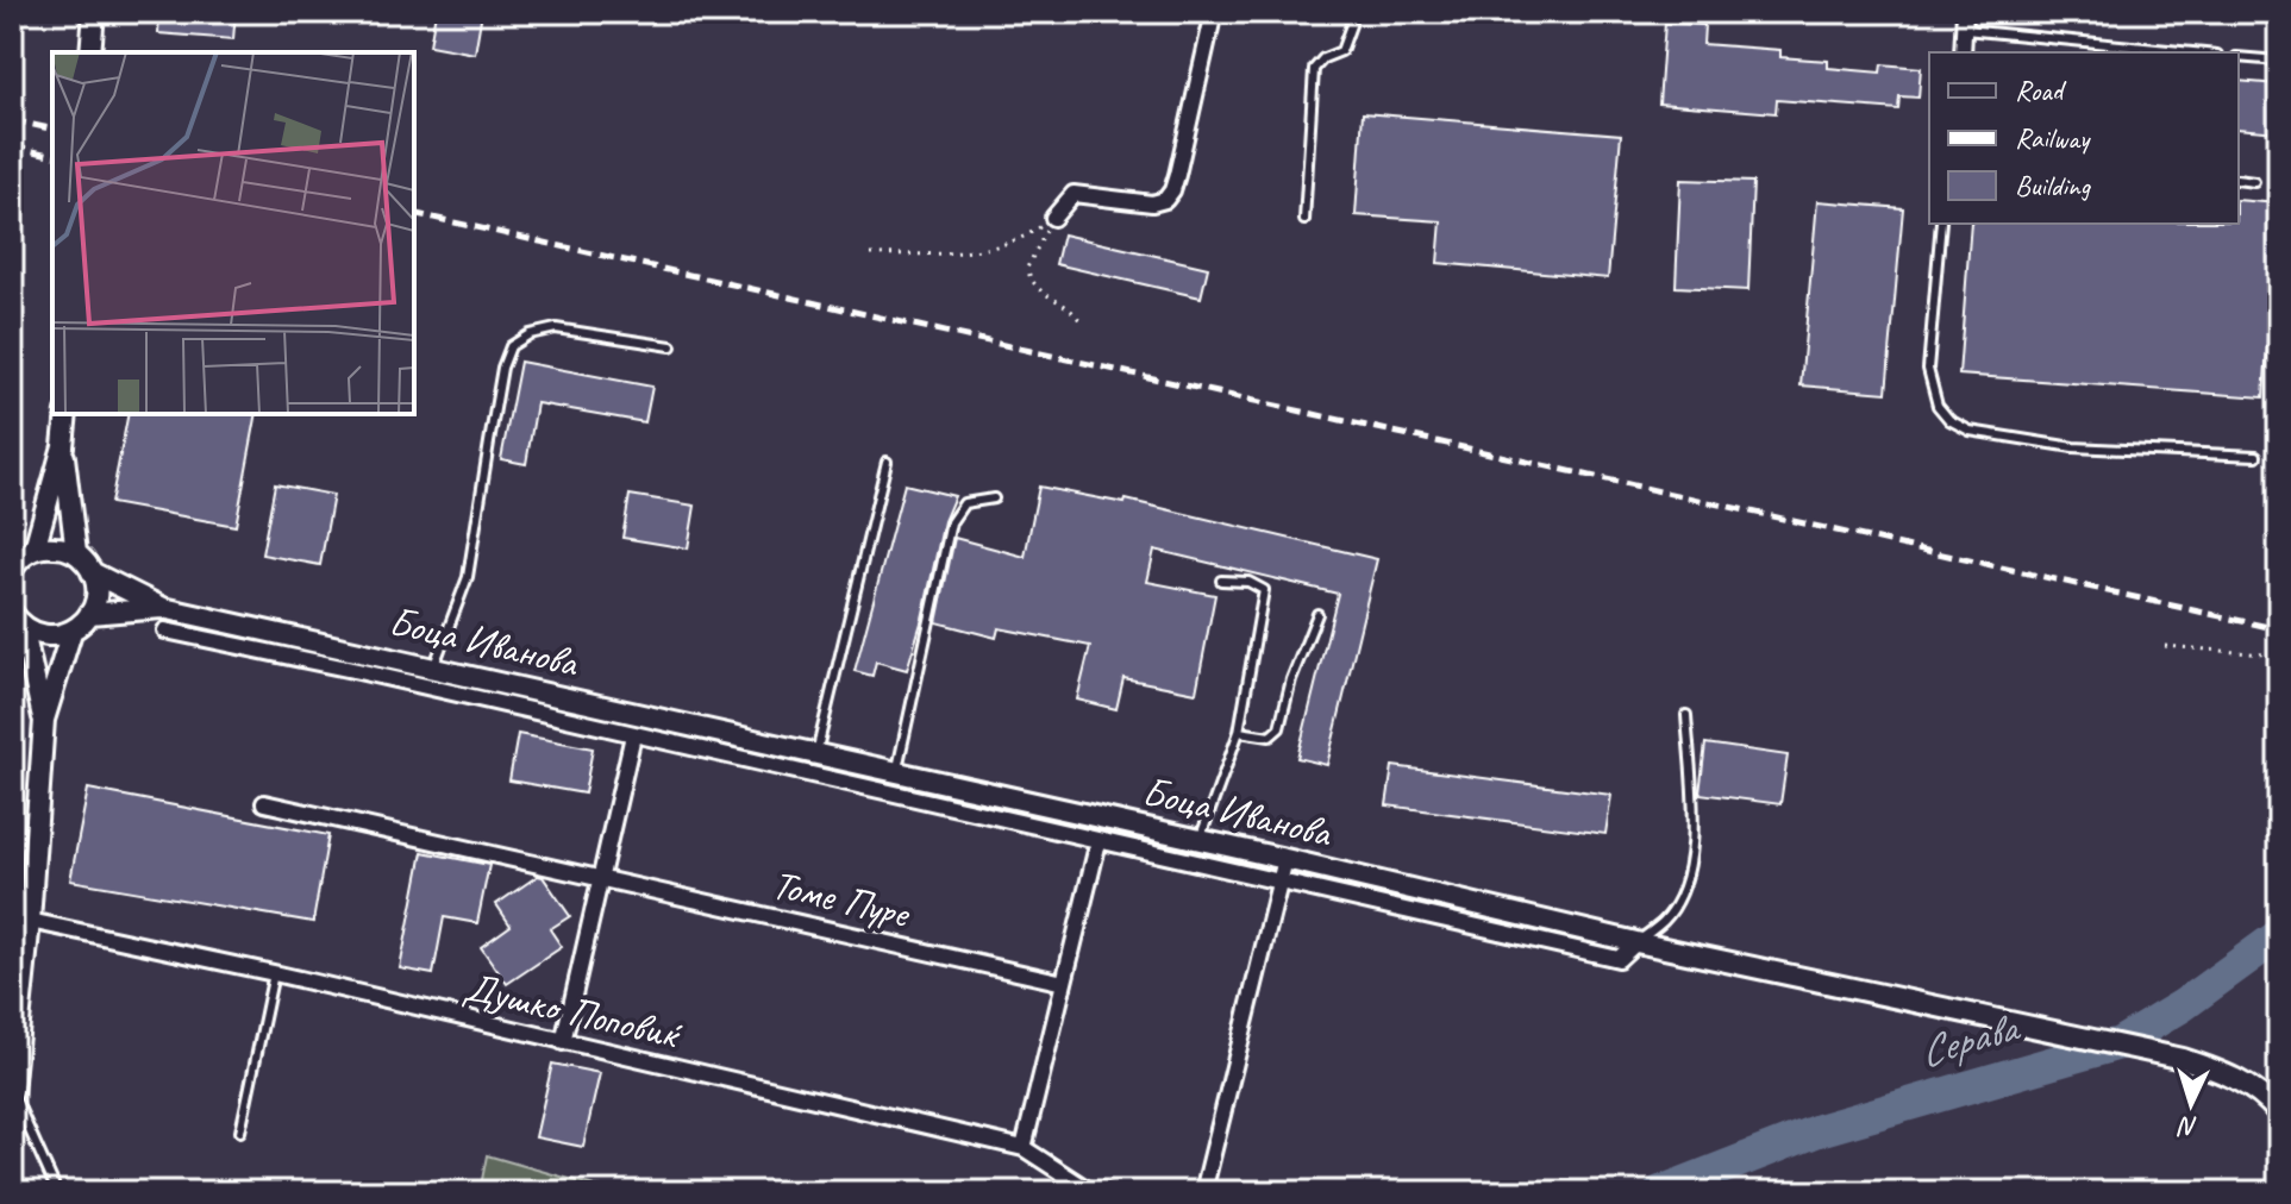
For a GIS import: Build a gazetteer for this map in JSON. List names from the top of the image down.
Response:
{
  "streets": {
    "street": ["Боца Иванова", "Томе Пуре", "Душко Поповиќ"]
  },
  "water": ["Серава"],
  "legend": ["Road", "Railway", "Building"],
  "north": "bottom"
}
